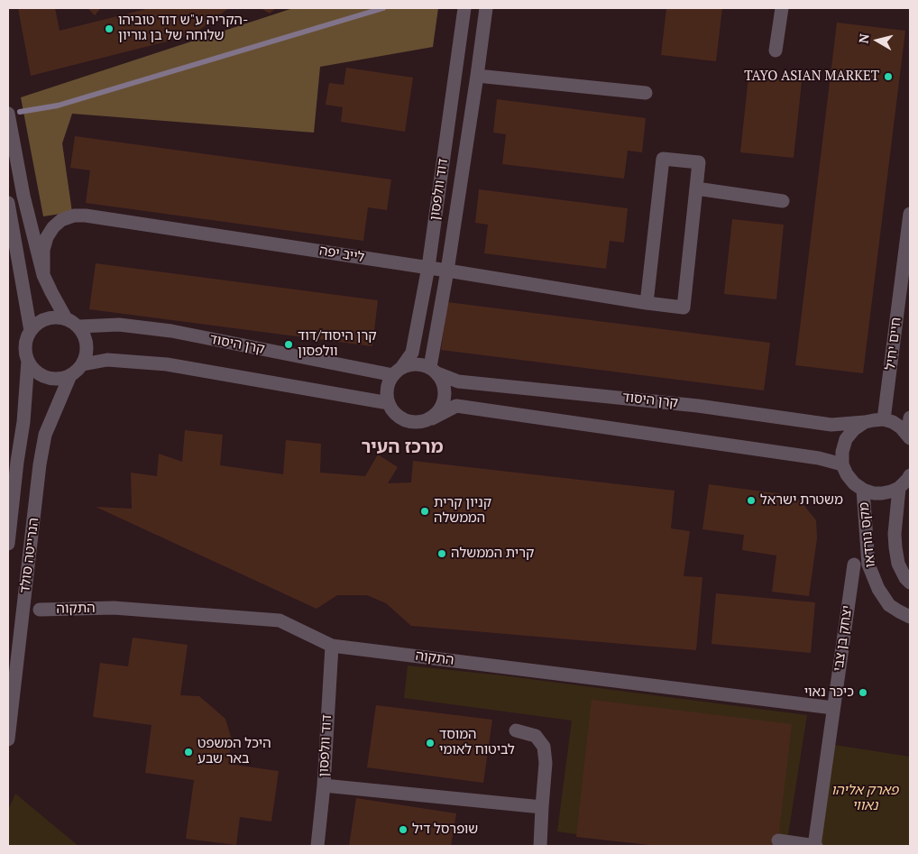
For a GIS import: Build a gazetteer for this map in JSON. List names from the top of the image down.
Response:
{
  "streets": {
    "street": [
      "דוד וולפסון",
      "לייב יפה",
      "חיים יחיל",
      "קרן היסוד",
      "מקס נורדאו",
      "הנרייטה סולד",
      "התקוה",
      "יצחק בן צבי"
    ]
  },
  "crossings": [
    ["דוד וולפסון", "לייב יפה"],
    ["דוד וולפסון", "קרן היסוד"],
    ["דוד וולפסון", "התקוה"],
    ["חיים יחיל", "קרן היסוד"],
    ["קרן היסוד", "הנרייטה סולד"],
    ["התקוה", "יצחק בן צבי"]
  ],
  "districts": ["מרכז העיר"],
  "parks": ["פארק אליהו נאווי"],
  "places": [
    "הקריה ע\"ש דוד טוביהו- שלוחה של בן גוריון",
    "TAYO ASIAN MARKET",
    "קרן היסוד/דוד וולפסון",
    "משטרת ישראל",
    "קניון קרית הממשלה",
    "קרית הממשלה",
    "כיכר נאוי",
    "המוסד לביטוח לאומי",
    "היכל המשפט באר שבע",
    "שופרסל דיל"
  ],
  "north": "left"
}
